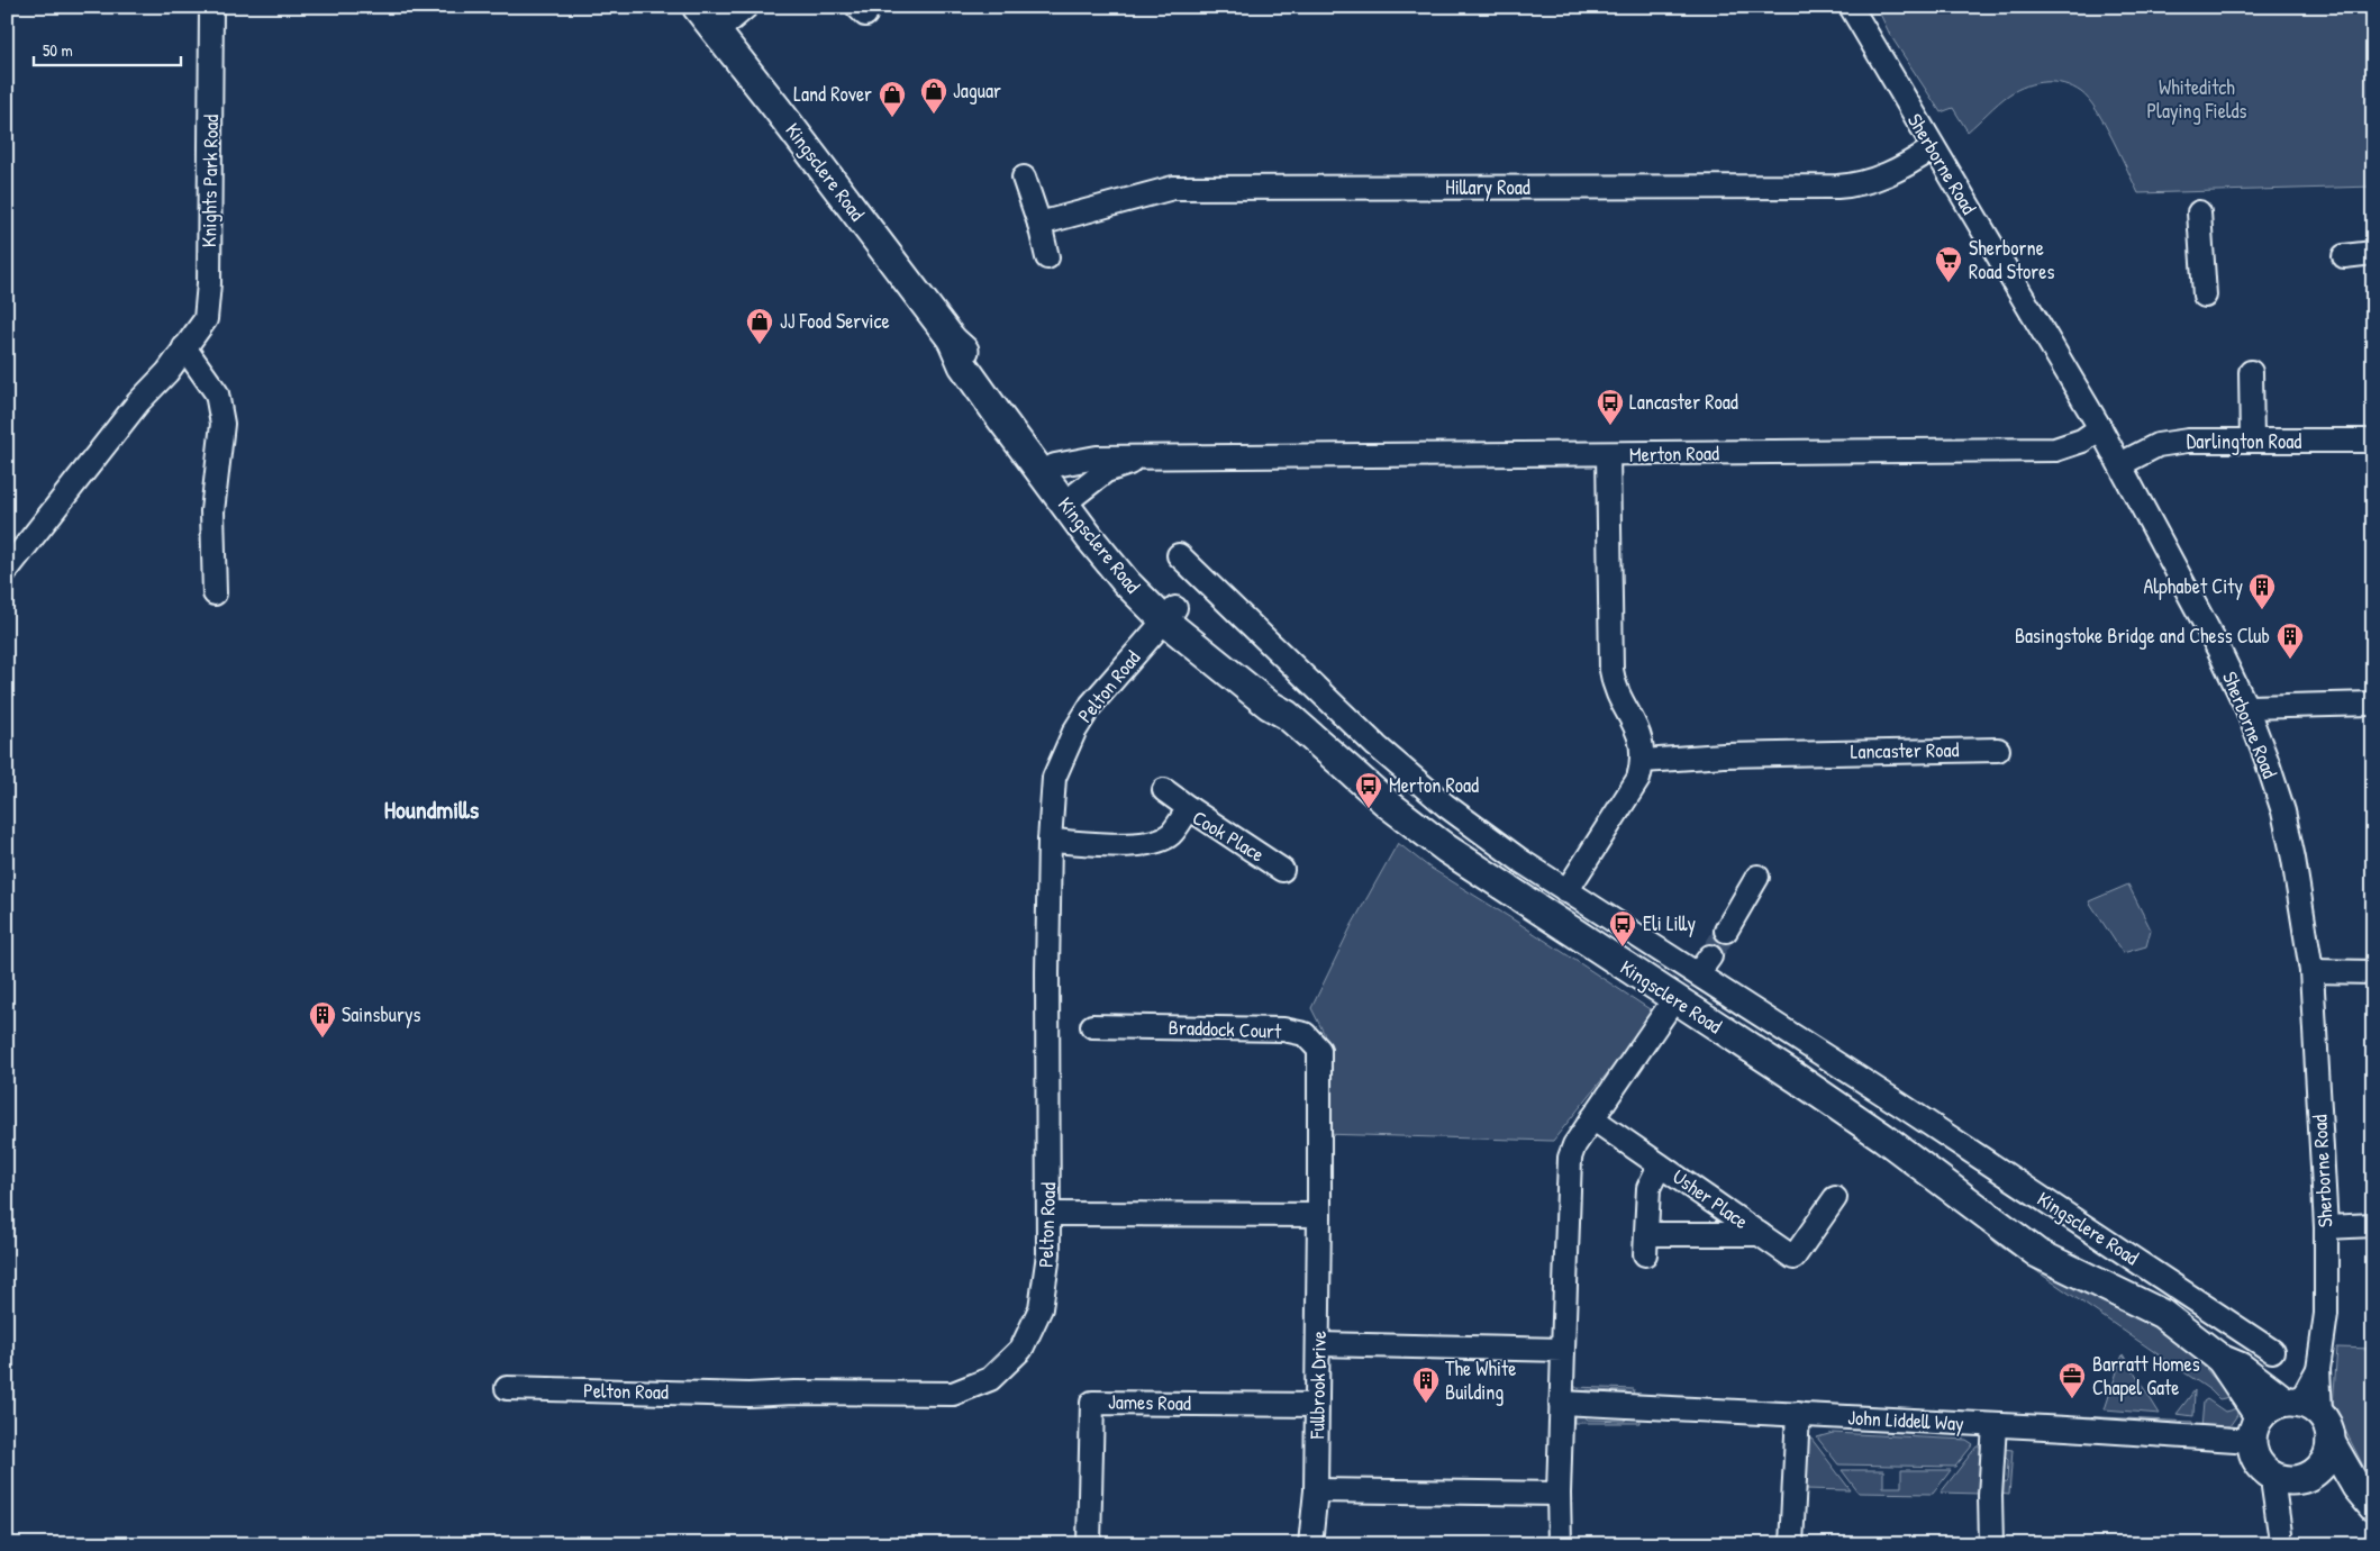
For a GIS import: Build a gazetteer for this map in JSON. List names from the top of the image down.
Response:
{
  "streets": {
    "street": [
      "Sherborne Road",
      "Kingsclere Road",
      "Knights Park Road",
      "Hillary Road",
      "Darlington Road",
      "Merton Road",
      "Pelton Road",
      "Lancaster Road",
      "Cook Place",
      "Braddock Court",
      "Usher Place",
      "Fullbrook Drive",
      "James Road",
      "John Liddell Way"
    ]
  },
  "crossings": [
    ["Sherborne Road", "Kingsclere Road"],
    ["Sherborne Road", "Hillary Road"],
    ["Sherborne Road", "Darlington Road"],
    ["Sherborne Road", "Merton Road"],
    ["Sherborne Road", "John Liddell Way"],
    ["Kingsclere Road", "Merton Road"],
    ["Kingsclere Road", "Pelton Road"],
    ["Kingsclere Road", "John Liddell Way"],
    ["Pelton Road", "Cook Place"],
    ["Braddock Court", "Fullbrook Drive"],
    ["Fullbrook Drive", "James Road"]
  ],
  "districts": ["Houndmills"],
  "parks": ["Whiteditch Playing Fields"],
  "places": {
    "shop": ["Jaguar", "Land Rover", "JJ Food Service"],
    "supermarket": ["Sherborne Road Stores"],
    "bus stop": ["Lancaster Road", "Merton Road", "Eli Lilly"],
    "building": [
      "Alphabet City",
      "Basingstoke Bridge and Chess Club",
      "Sainsburys",
      "The White Building"
    ],
    "office": ["Barratt Homes Chapel Gate"]
  },
  "scale_bar": "50 m"
}
